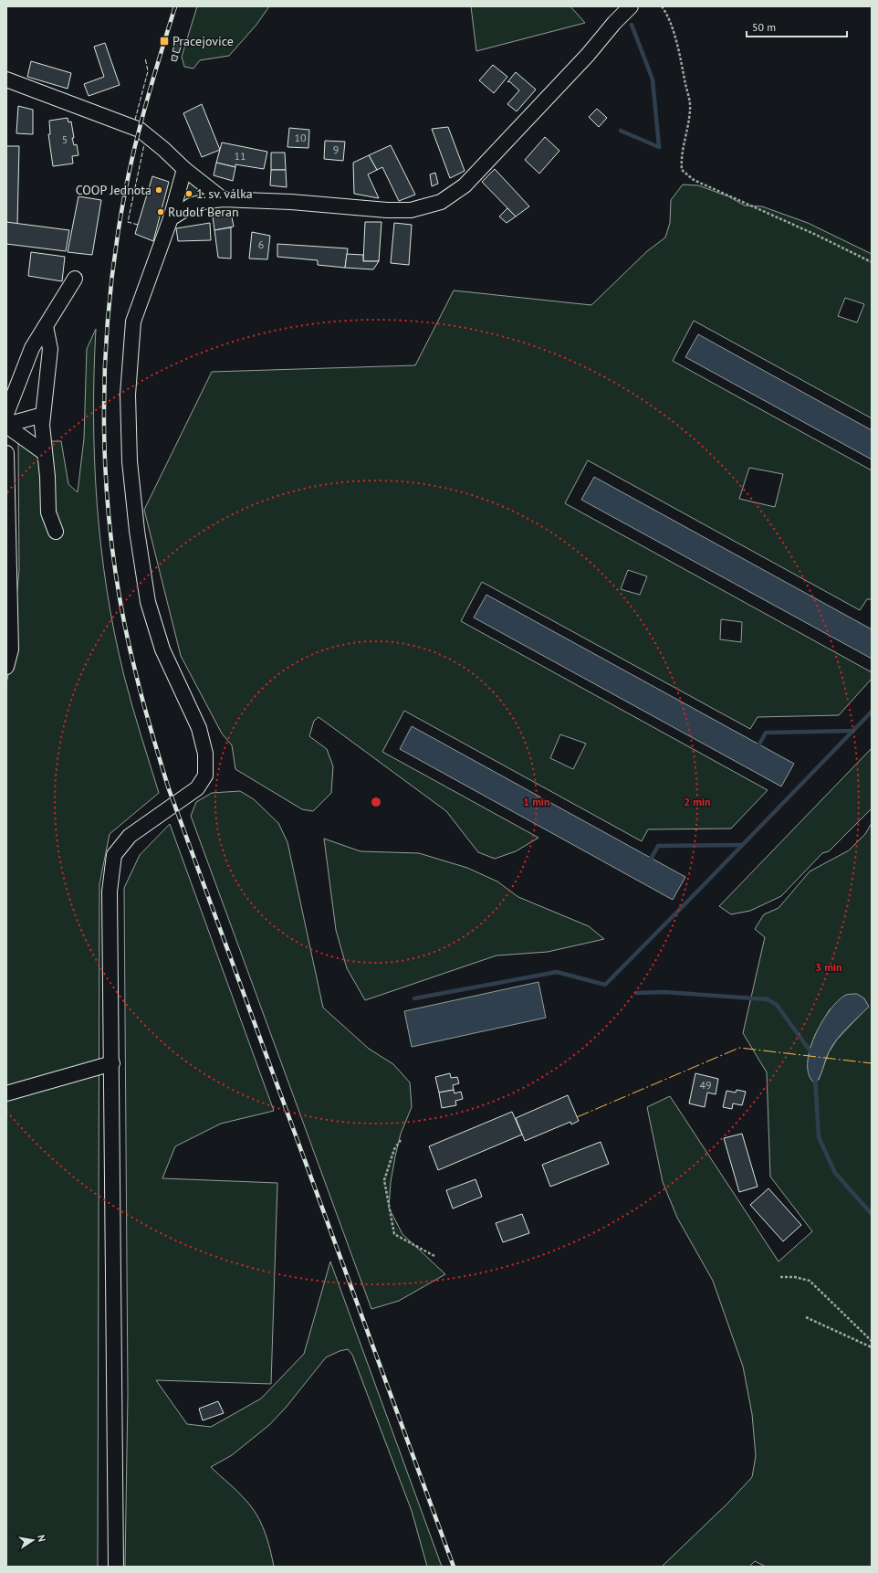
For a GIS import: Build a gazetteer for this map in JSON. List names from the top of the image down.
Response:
{
  "places": {
    "transit": ["Pracejovice"],
    "other": ["COOP Jednota", "1. sv. válka", "Rudolf Beran"]
  },
  "house_numbers": [
    "10",
    "5",
    "9",
    "11",
    "6",
    "49"
  ],
  "scale_bar": "50 m",
  "north": "right",
  "rings": ["1 min", "2 min", "3 min"]
}
